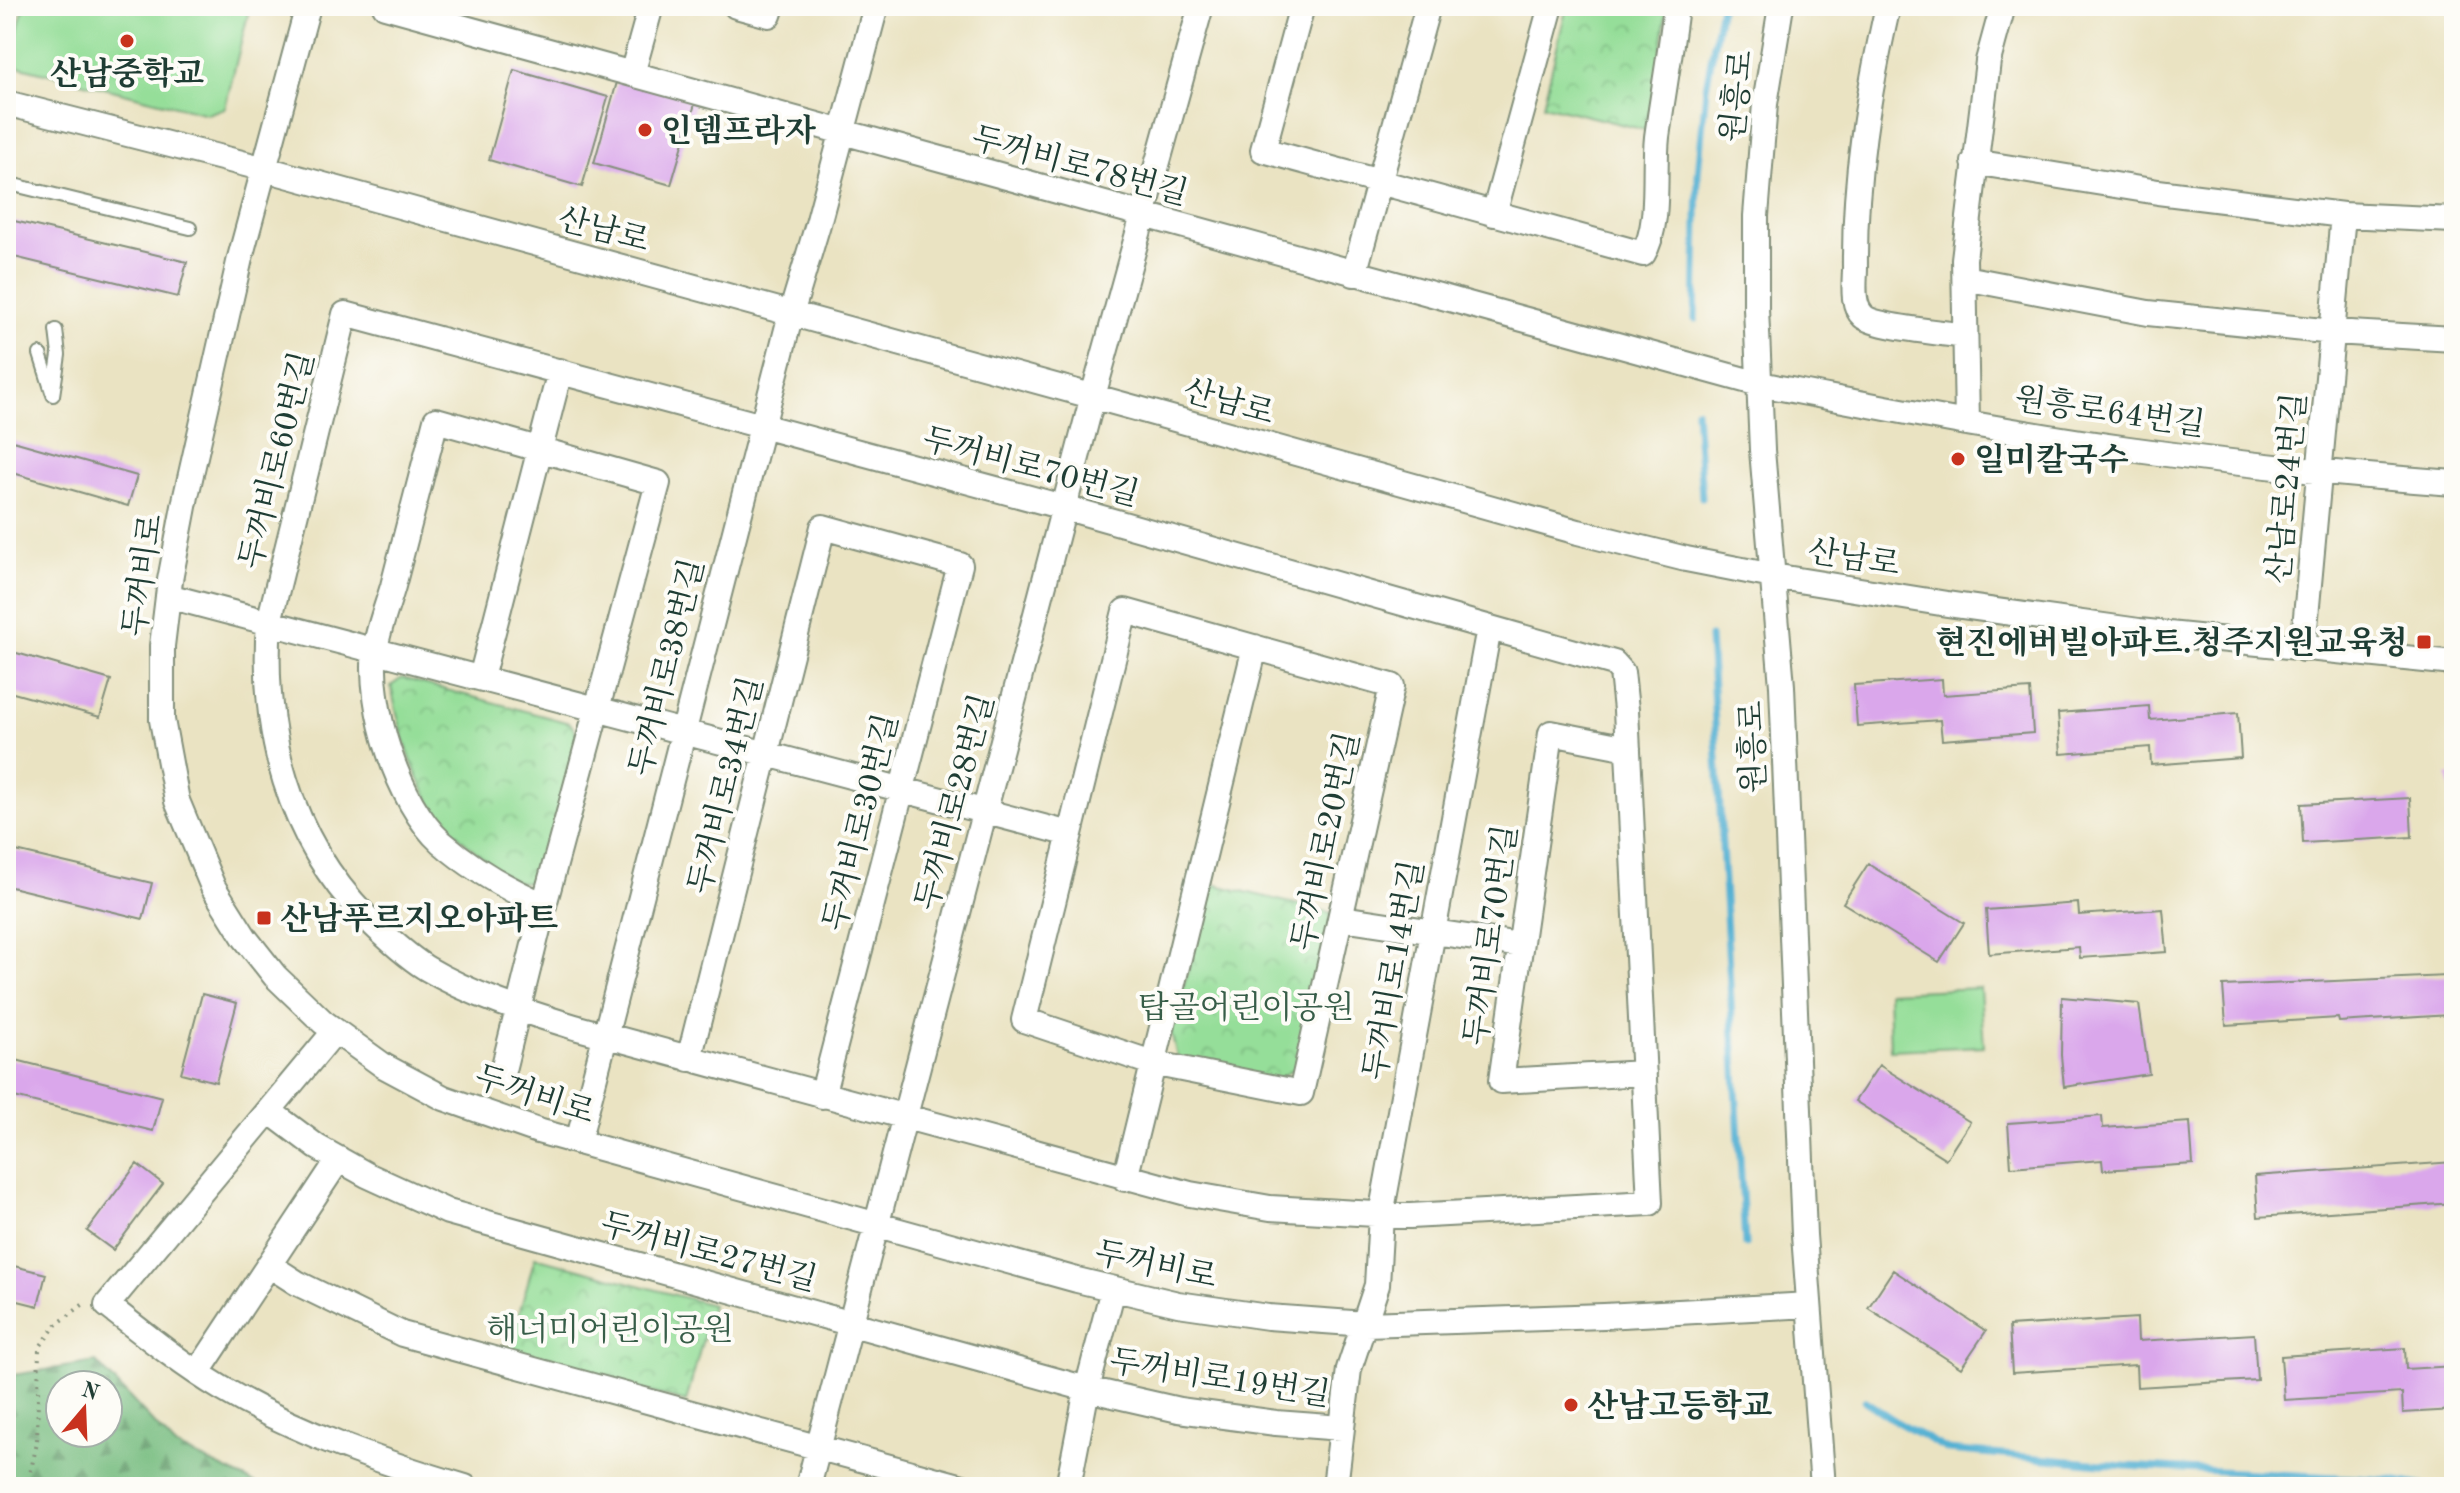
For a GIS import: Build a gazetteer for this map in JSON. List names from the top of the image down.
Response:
{
  "streets": {
    "street": [
      "원흥로",
      "두꺼비로78번길",
      "산남로",
      "원흥로64번길",
      "두꺼비로60번길",
      "두꺼비로70번길",
      "산남로24번길",
      "두꺼비로",
      "두꺼비로38번길",
      "두꺼비로34번길",
      "두꺼비로28번길",
      "두꺼비로30번길",
      "두꺼비로20번길",
      "두꺼비로14번길",
      "두꺼비로27번길",
      "두꺼비로19번길"
    ]
  },
  "crossings": [
    ["원흥로", "두꺼비로78번길"],
    ["원흥로", "산남로"],
    ["원흥로", "원흥로64번길"],
    ["원흥로", "두꺼비로"],
    ["두꺼비로78번길", "원흥로64번길"],
    ["두꺼비로78번길", "두꺼비로38번길"],
    ["두꺼비로78번길", "두꺼비로28번길"],
    ["산남로", "산남로24번길"],
    ["산남로", "두꺼비로"],
    ["산남로", "두꺼비로38번길"],
    ["산남로", "두꺼비로28번길"],
    ["원흥로64번길", "산남로24번길"],
    ["두꺼비로60번길", "두꺼비로70번길"],
    ["두꺼비로60번길", "두꺼비로"],
    ["두꺼비로60번길", "두꺼비로38번길"],
    ["두꺼비로60번길", "두꺼비로34번길"],
    ["두꺼비로60번길", "두꺼비로28번길"],
    ["두꺼비로60번길", "두꺼비로30번길"],
    ["두꺼비로60번길", "두꺼비로20번길"],
    ["두꺼비로70번길", "두꺼비로38번길"],
    ["두꺼비로70번길", "두꺼비로28번길"],
    ["두꺼비로70번길", "두꺼비로14번길"],
    ["두꺼비로", "두꺼비로38번길"],
    ["두꺼비로", "두꺼비로28번길"],
    ["두꺼비로", "두꺼비로14번길"],
    ["두꺼비로", "두꺼비로27번길"],
    ["두꺼비로", "두꺼비로19번길"],
    ["두꺼비로34번길", "두꺼비로30번길"],
    ["두꺼비로28번길", "두꺼비로27번길"],
    ["두꺼비로14번길", "두꺼비로19번길"],
    ["두꺼비로27번길", "두꺼비로19번길"]
  ],
  "parks": ["탑골어린이공원", "해너미어린이공원"],
  "places": {
    "other": [
      "산남중학교",
      "인뎀프라자",
      "일미칼국수",
      "산남고등학교"
    ],
    "transit": ["현진에버빌아파트.청주지원교육청", "산남푸르지오아파트"]
  },
  "north": "top"
}
